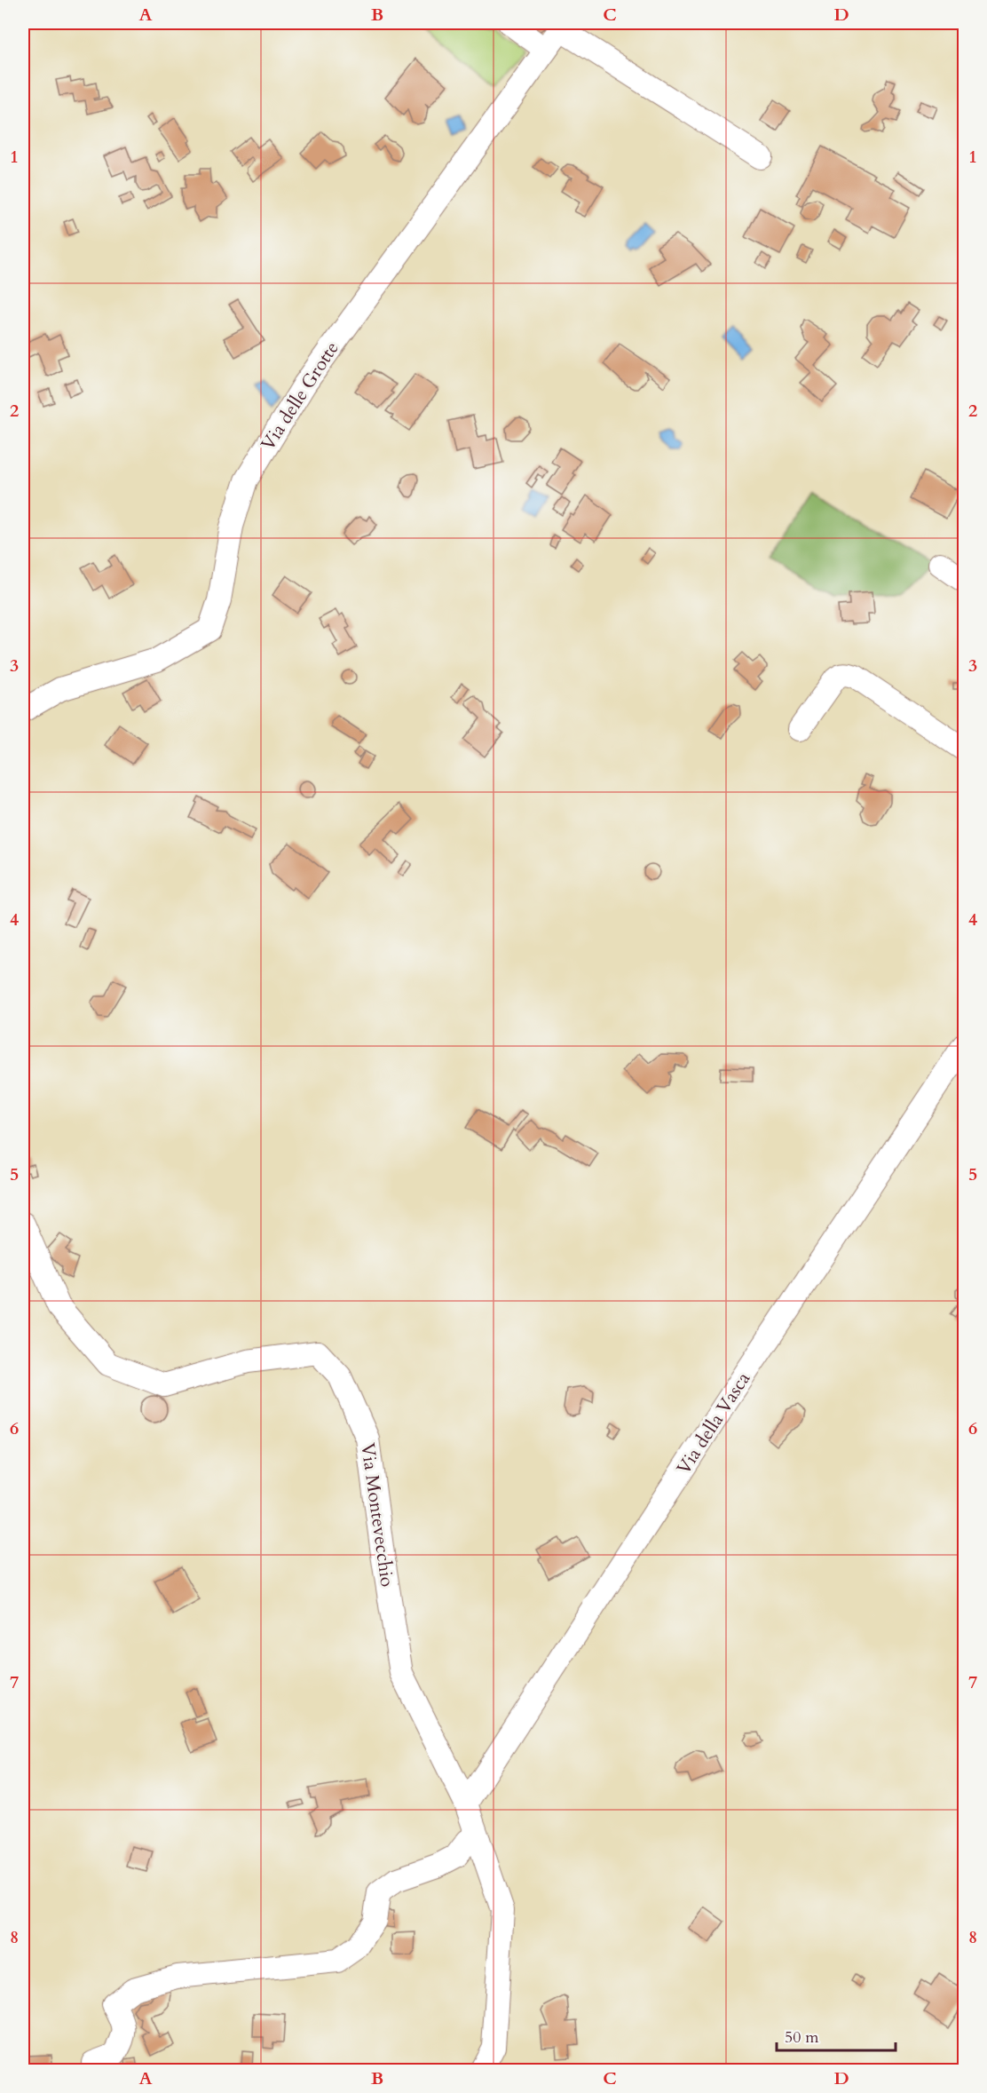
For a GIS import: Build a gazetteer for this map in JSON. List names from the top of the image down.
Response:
{
  "streets": {
    "street": ["Via delle Grotte", "Via della Vasca", "Via Montevecchio"]
  },
  "crossings": [
    ["Via della Vasca", "Via Montevecchio"]
  ],
  "scale_bar": "50 m",
  "grid": {
    "columns": [
      "A",
      "B",
      "C",
      "D"
    ],
    "rows": [
      "1",
      "2",
      "3",
      "4",
      "5",
      "6",
      "7",
      "8"
    ]
  }
}
